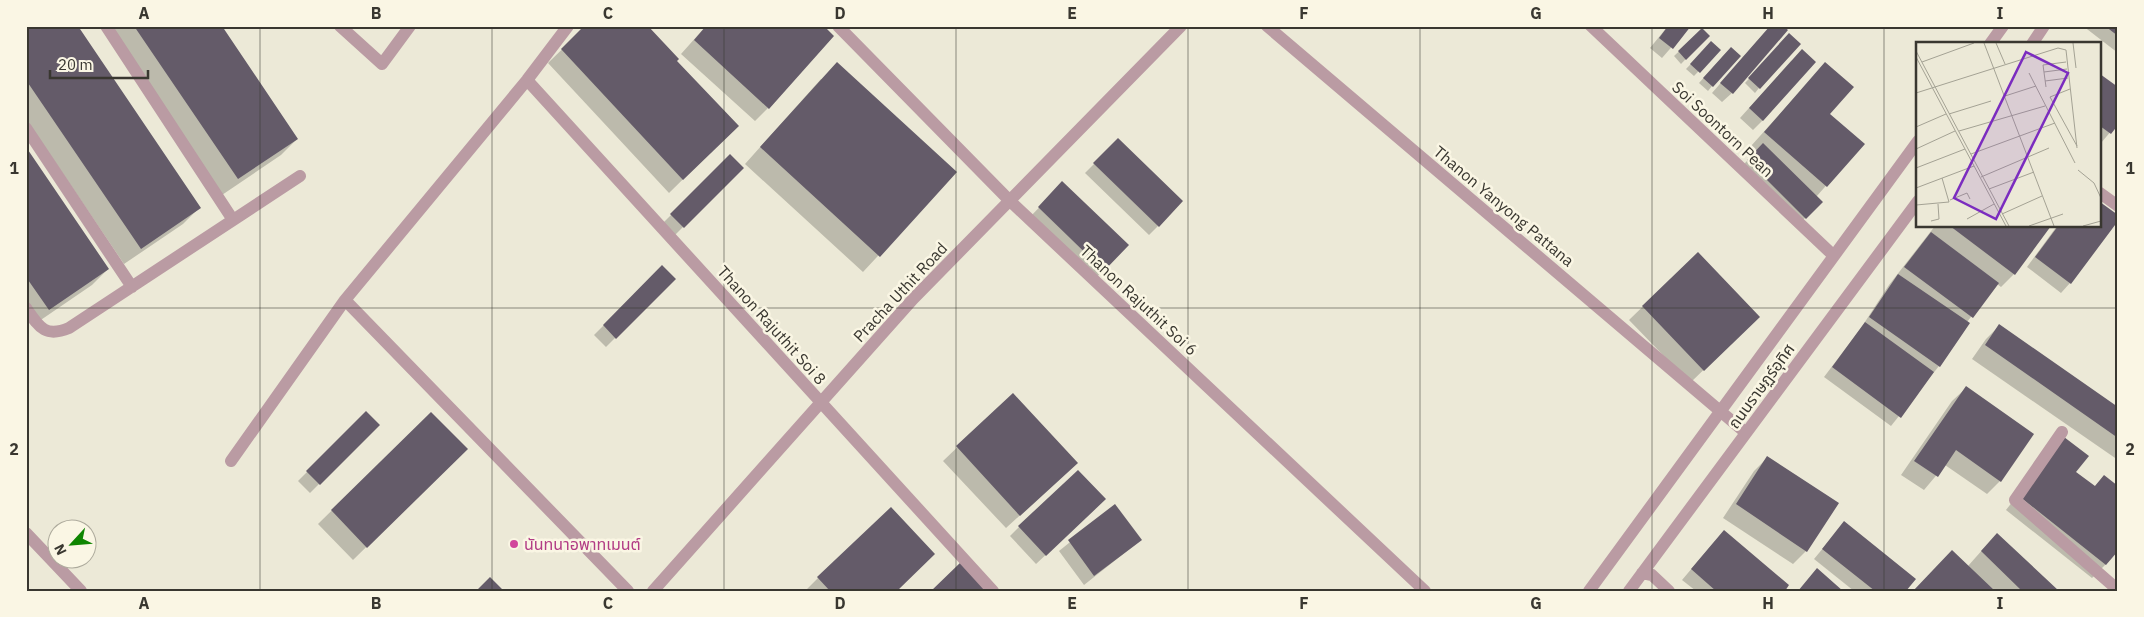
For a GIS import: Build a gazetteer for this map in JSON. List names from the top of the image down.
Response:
{
  "streets": {
    "street": [
      "Soi Soontorn Pean",
      "Thanon Yanyong Pattana",
      "Pracha Uthit Road",
      "Thanon Rajuthit Soi 6",
      "Thanon Rajuthit Soi 8",
      "ถนนราษฏร์อุทิศ"
    ]
  },
  "crossings": [
    ["Thanon Yanyong Pattana", "ถนนราษฏร์อุทิศ"],
    ["Pracha Uthit Road", "Thanon Rajuthit Soi 6"],
    ["Pracha Uthit Road", "Thanon Rajuthit Soi 8"]
  ],
  "places": ["นันทนาอพาทเมนต์"],
  "scale_bar": "20 m",
  "north": "bottom left",
  "grid": {
    "columns": [
      "A",
      "B",
      "C",
      "D",
      "E",
      "F",
      "G",
      "H",
      "I"
    ],
    "rows": ["1", "2"]
  }
}
